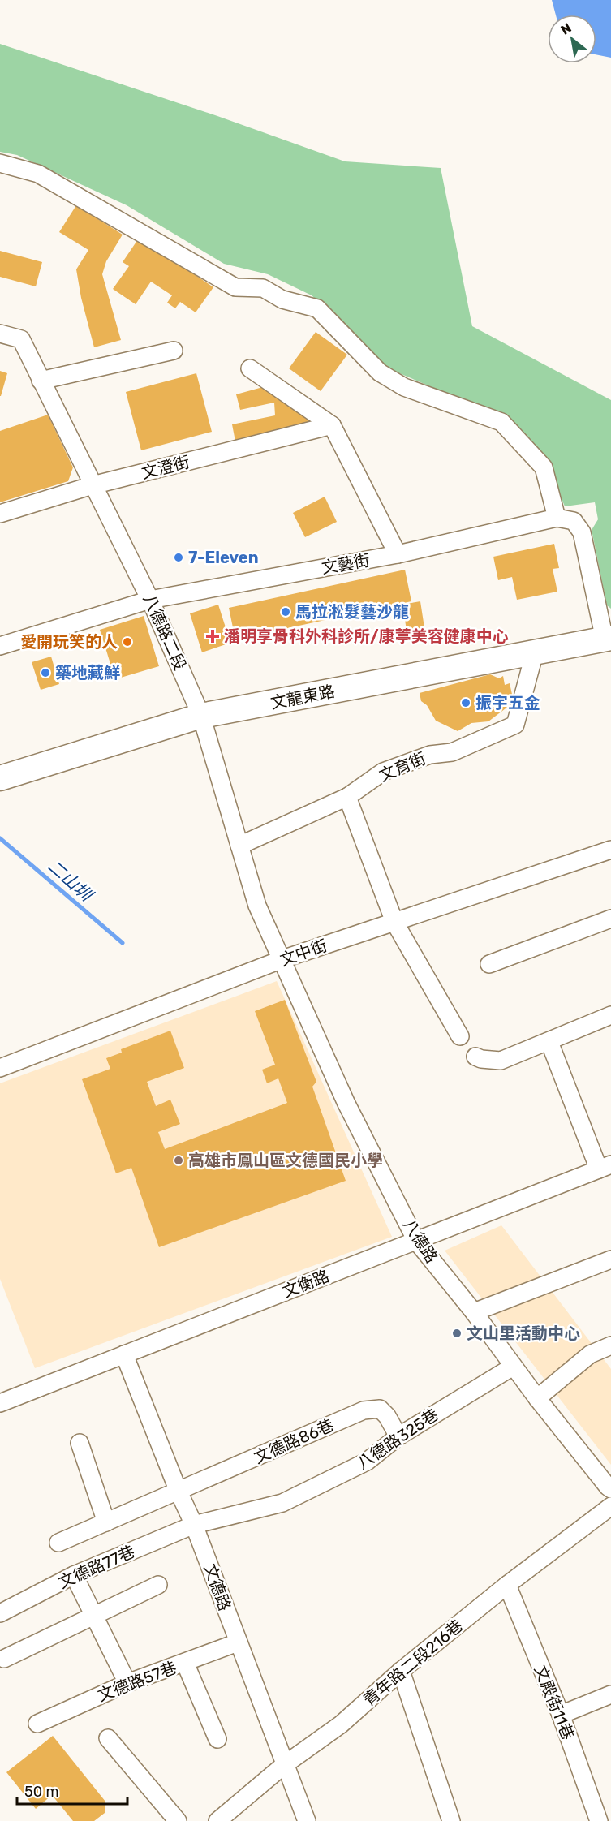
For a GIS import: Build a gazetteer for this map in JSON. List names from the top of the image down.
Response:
{
  "streets": {
    "street": [
      "文澄街",
      "文藝街",
      "八德路二段",
      "文龍東路",
      "文育街",
      "文中街",
      "八德路",
      "文衡路",
      "八德路325巷",
      "文德路86巷",
      "文德路77巷",
      "文德路",
      "青年路二段216巷",
      "文德路57巷",
      "文殿街11巷"
    ]
  },
  "crossings": [
    ["文澄街", "八德路二段"],
    ["文藝街", "八德路二段"],
    ["八德路二段", "文龍東路"],
    ["八德路二段", "文中街"],
    ["八德路二段", "八德路"],
    ["文龍東路", "文育街"],
    ["文中街", "八德路"],
    ["八德路", "文衡路"],
    ["八德路", "八德路325巷"],
    ["文衡路", "文德路"],
    ["八德路325巷", "文德路86巷"],
    ["八德路325巷", "文德路77巷"],
    ["八德路325巷", "文德路"],
    ["文德路86巷", "文德路"],
    ["文德路77巷", "文德路"],
    ["文德路", "青年路二段216巷"],
    ["文德路", "文德路57巷"],
    ["青年路二段216巷", "文殿街11巷"]
  ],
  "water": ["二山圳"],
  "places": {
    "other": [
      "7-Eleven",
      "馬拉淞髮藝沙龍",
      "愛開玩笑的人",
      "築地藏鮮",
      "振宇五金",
      "高雄市鳳山區文德國民小學",
      "文山里活動中心"
    ],
    "health": ["潘明享骨科外科診所/康葶美容健康中心"]
  },
  "scale_bar": "50 m",
  "north": "top left"
}
